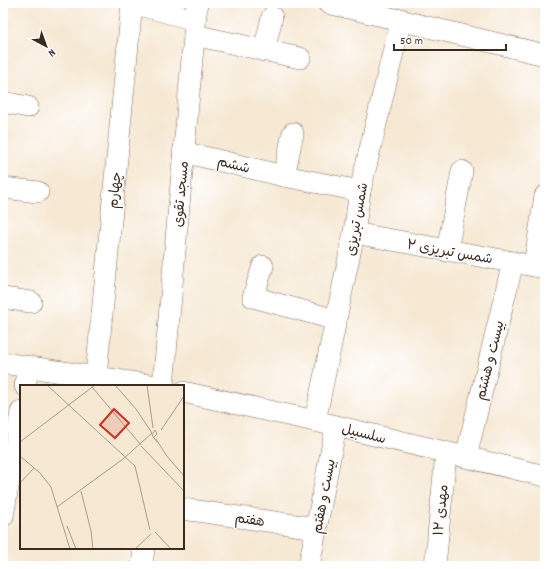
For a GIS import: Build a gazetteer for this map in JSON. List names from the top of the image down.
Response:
{
  "streets": {
    "street": [
      "ششم",
      "چهارم",
      "مسجد تقوی",
      "شمس تبریزی",
      "شمس تبریزی ۲",
      "بیست و هشتم",
      "سلسبیل",
      "بیست و هفتم",
      "مهدی ۱۲",
      "هفتم"
    ]
  },
  "crossings": [
    ["ششم", "مسجد تقوی"],
    ["ششم", "شمس تبریزی"],
    ["شمس تبریزی", "شمس تبریزی ۲"],
    ["شمس تبریزی", "سلسبیل"],
    ["شمس تبریزی ۲", "بیست و هشتم"],
    ["بیست و هشتم", "سلسبیل"],
    ["سلسبیل", "بیست و هفتم"],
    ["سلسبیل", "مهدی ۱۲"],
    ["بیست و هفتم", "هفتم"]
  ],
  "scale_bar": "50 m",
  "north": "bottom right"
}
